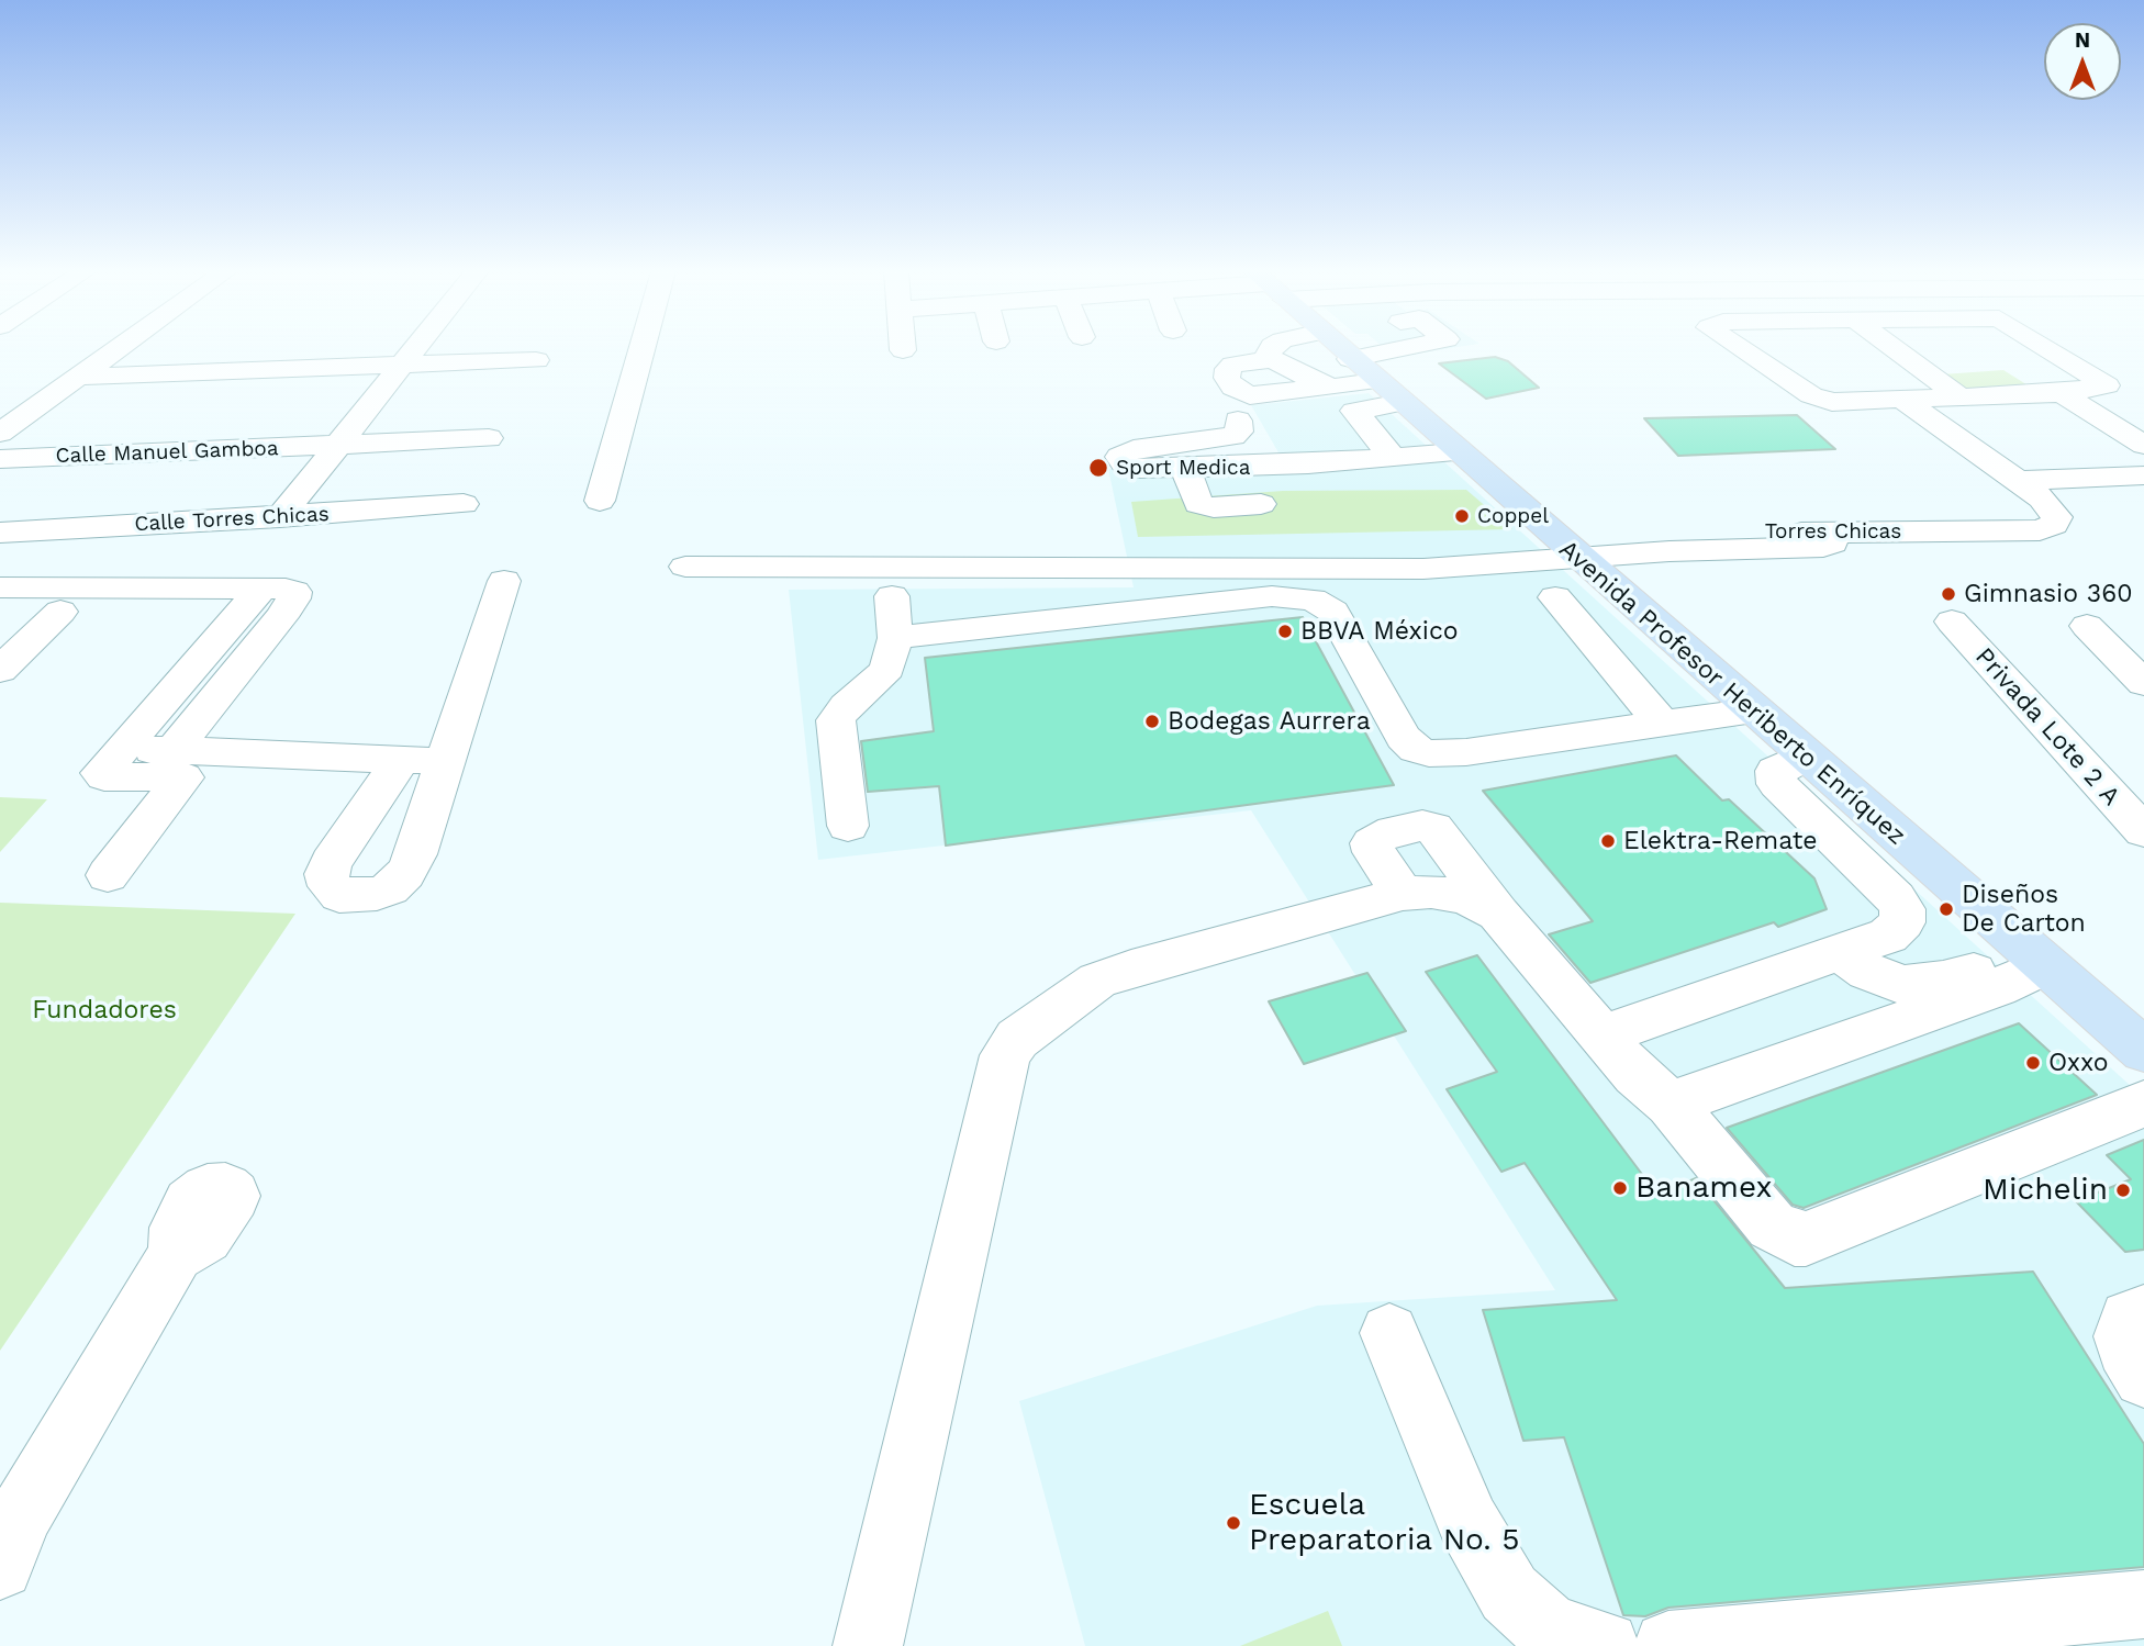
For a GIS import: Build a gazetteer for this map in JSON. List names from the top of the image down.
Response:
{
  "streets": {
    "main road": ["Avenida Profesor Heriberto Enríquez"],
    "street": [
      "Calle Manuel Gamboa",
      "Calle Torres Chicas",
      "Torres Chicas",
      "Privada Lote 2 A"
    ]
  },
  "crossings": [
    ["Torres Chicas", "Avenida Profesor Heriberto Enríquez"]
  ],
  "parks": ["Fundadores"],
  "places": [
    "Sport Medica",
    "Coppel",
    "Gimnasio 360",
    "BBVA México",
    "Bodegas Aurrera",
    "Elektra-Remate",
    "Diseños De Carton",
    "Oxxo",
    "Banamex",
    "Michelin",
    "Escuela Preparatoria No. 5"
  ],
  "north": "top"
}
